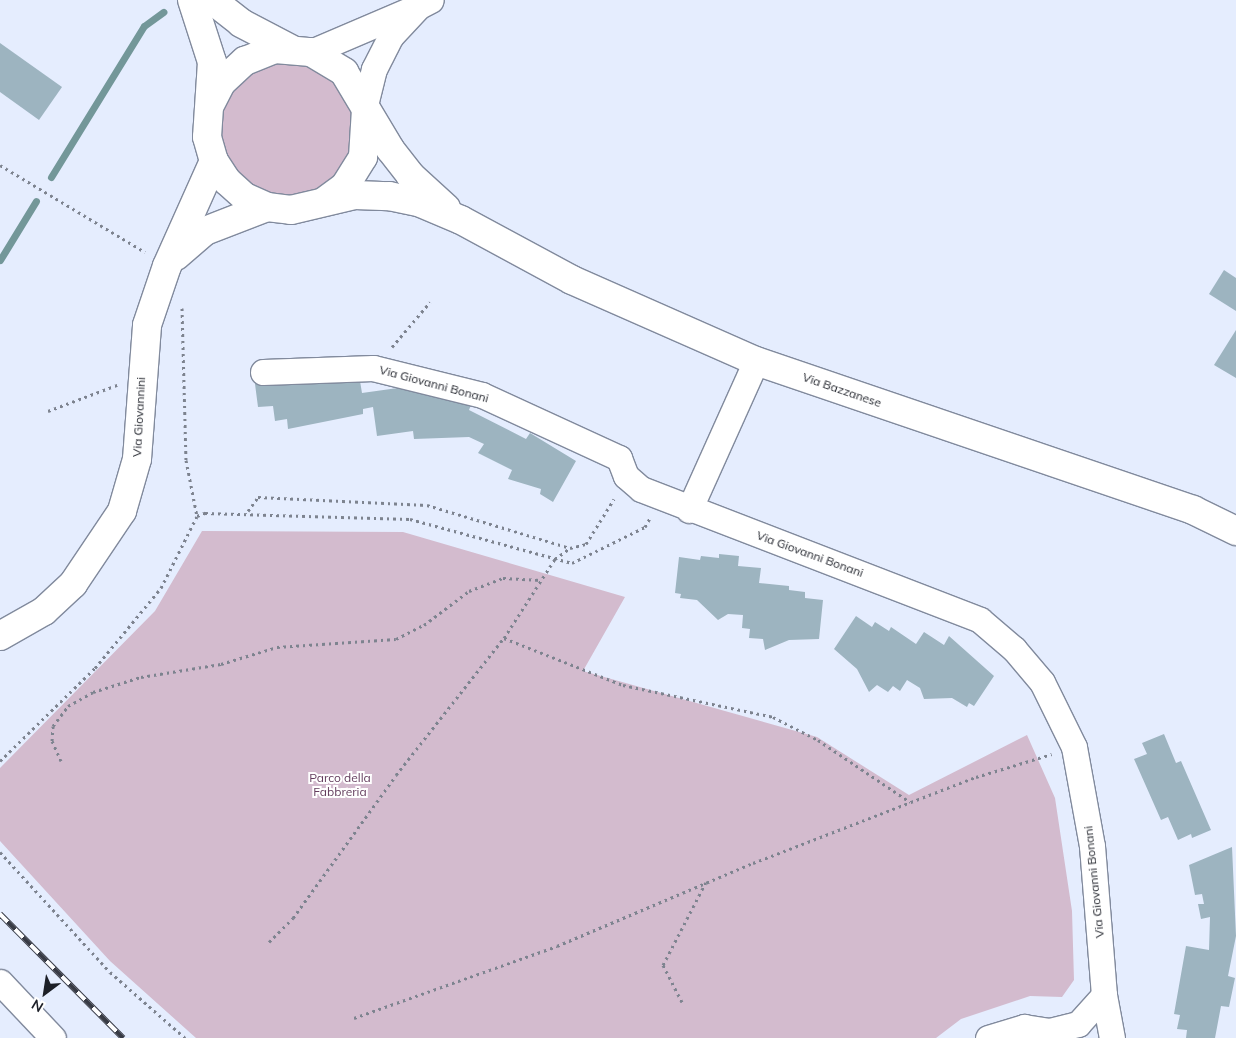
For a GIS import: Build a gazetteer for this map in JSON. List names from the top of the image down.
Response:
{
  "streets": {
    "main road": ["Via Bazzanese", "Via Giovannini"],
    "street": ["Via Giovanni Bonani"]
  },
  "crossings": [
    ["Via Bazzanese", "Via Giovannini"]
  ],
  "parks": ["Parco della Fabbreria"],
  "north": "bottom left"
}
